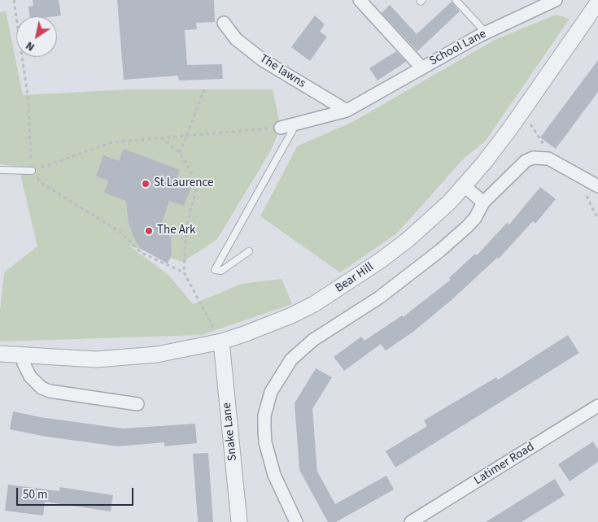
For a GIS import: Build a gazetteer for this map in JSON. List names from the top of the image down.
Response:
{
  "streets": {
    "street": [
      "School Lane",
      "The lawns",
      "Bear Hill",
      "Snake Lane",
      "Latimer Road"
    ]
  },
  "crossings": [
    ["Bear Hill", "Snake Lane"]
  ],
  "places": ["St Laurence", "The Ark"],
  "scale_bar": "50 m",
  "north": "bottom left"
}
